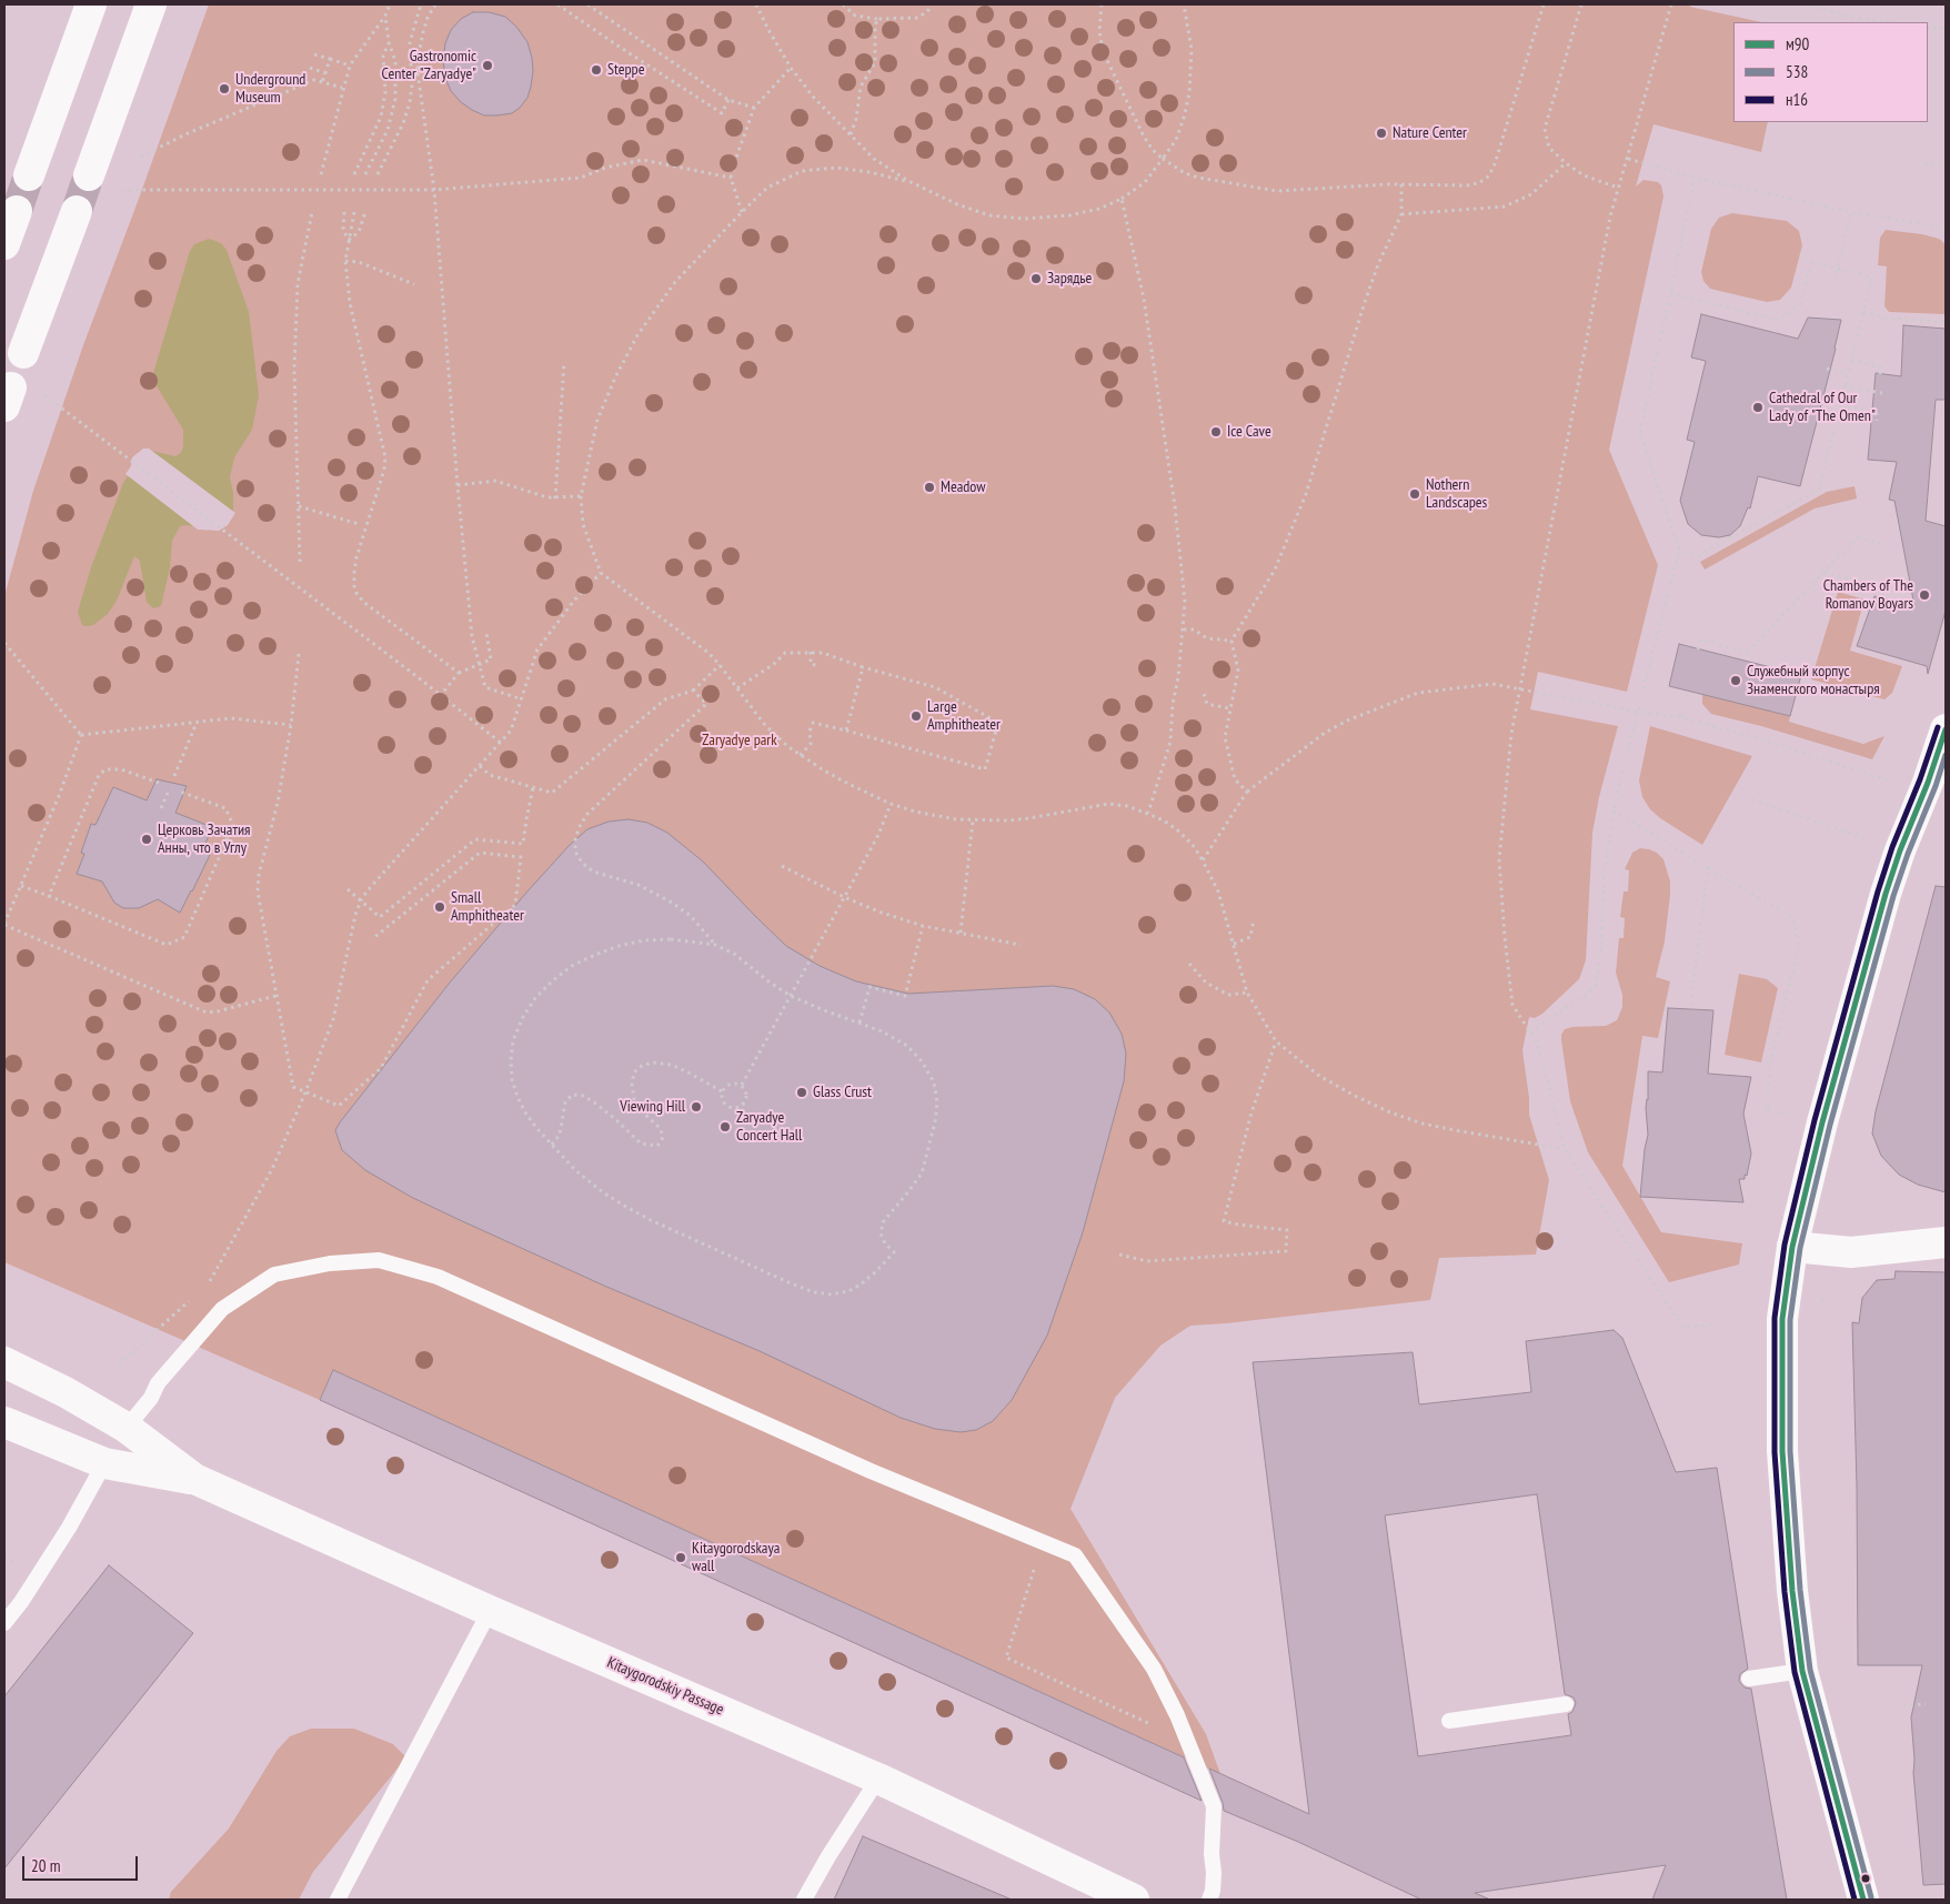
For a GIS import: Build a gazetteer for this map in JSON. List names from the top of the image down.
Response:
{
  "streets": {
    "main road": ["Kitaygorodskiy Passage"]
  },
  "parks": ["Zaryadye park"],
  "places": [
    "Gastronomic Center \"Zaryadye\"",
    "Steppe",
    "Underground Museum",
    "Nature Center",
    "Зарядье",
    "Cathedral of Our Lady of \"The Omen\"",
    "Ice Cave",
    "Meadow",
    "Nothern Landscapes",
    "Chambers of The Romanov Boyars",
    "Служебный корпус Знаменского монастыря",
    "Large Amphitheater",
    "Церковь Зачатия Анны, что в Углу",
    "Small Amphitheater",
    "Glass Crust",
    "Viewing Hill",
    "Zaryadye Concert Hall",
    "Kitaygorodskaya wall"
  ],
  "lines": ["transit line н16", "transit line м90", "transit line 538"],
  "legend": ["м90", "538", "н16"],
  "scale_bar": "20 m"
}
